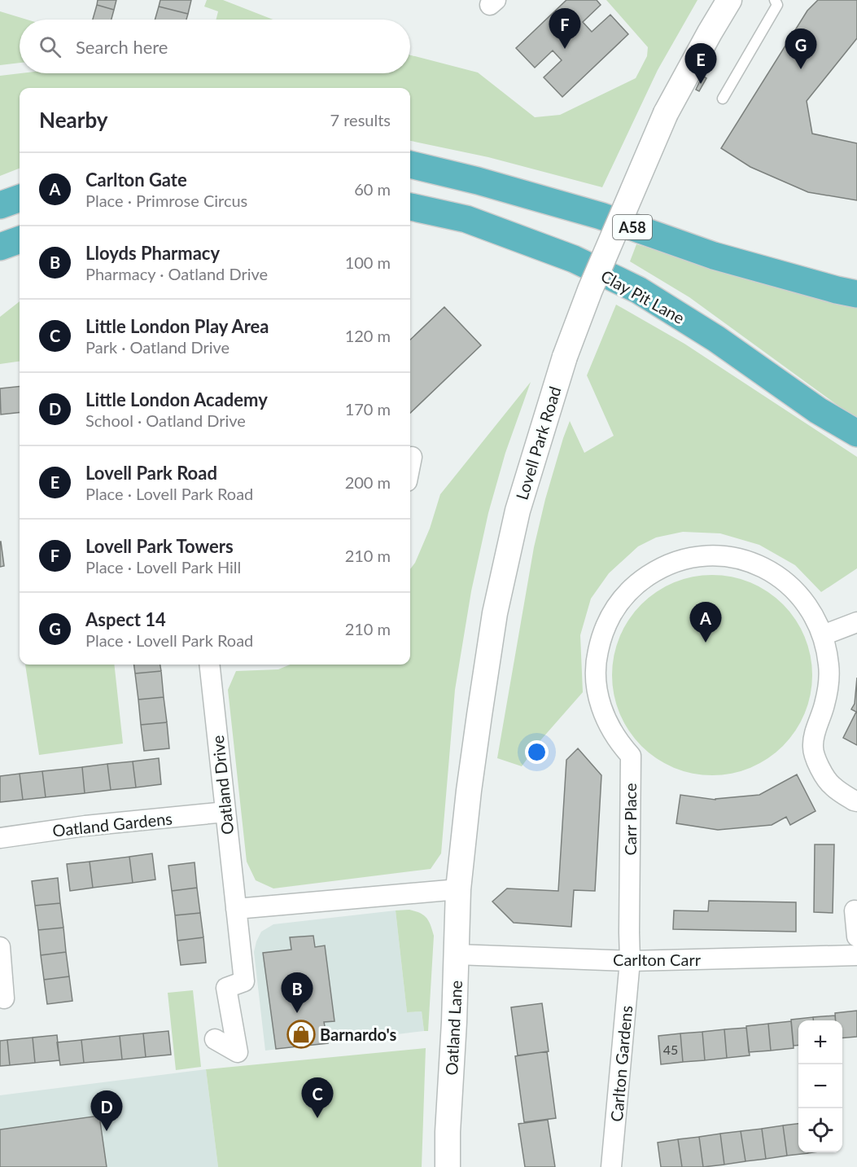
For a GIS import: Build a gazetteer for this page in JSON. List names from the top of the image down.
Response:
{
  "streets": {
    "highway": ["A58", "Clay Pit Lane"],
    "street": [
      "Lovell Park Road",
      "Oatland Drive",
      "Carr Place",
      "Oatland Gardens",
      "Carlton Carr",
      "Oatland Lane",
      "Carlton Gardens"
    ]
  },
  "crossings": [
    ["Lovell Park Road", "Oatland Lane"],
    ["Oatland Drive", "Oatland Gardens"],
    ["Carr Place", "Carlton Carr"],
    ["Carr Place", "Carlton Gardens"],
    ["Carlton Carr", "Oatland Lane"],
    ["Carlton Carr", "Carlton Gardens"]
  ],
  "places": {
    "shop": ["Barnardo's"]
  },
  "house_numbers": ["45"],
  "page": {
    "pins": [
      "F",
      "G",
      "E",
      "A",
      "B",
      "C",
      "D"
    ],
    "search": "Search here",
    "heading": ["Nearby", "7 results"],
    "list": [
      {
        "mark": "A",
        "name": "Carlton Gate",
        "note": "Place · Primrose Circus",
        "value": "60 m"
      },
      {
        "mark": "B",
        "name": "Lloyds Pharmacy",
        "note": "Pharmacy · Oatland Drive",
        "value": "100 m"
      },
      {
        "mark": "C",
        "name": "Little London Play Area",
        "note": "Park · Oatland Drive",
        "value": "120 m"
      },
      {
        "mark": "D",
        "name": "Little London Academy",
        "note": "School · Oatland Drive",
        "value": "170 m"
      },
      {
        "mark": "E",
        "name": "Lovell Park Road",
        "note": "Place · Lovell Park Road",
        "value": "200 m"
      },
      {
        "mark": "F",
        "name": "Lovell Park Towers",
        "note": "Place · Lovell Park Hill",
        "value": "210 m"
      },
      {
        "mark": "G",
        "name": "Aspect 14",
        "note": "Place · Lovell Park Road",
        "value": "210 m"
      }
    ],
    "map_buttons": ["+", "−"]
  }
}
